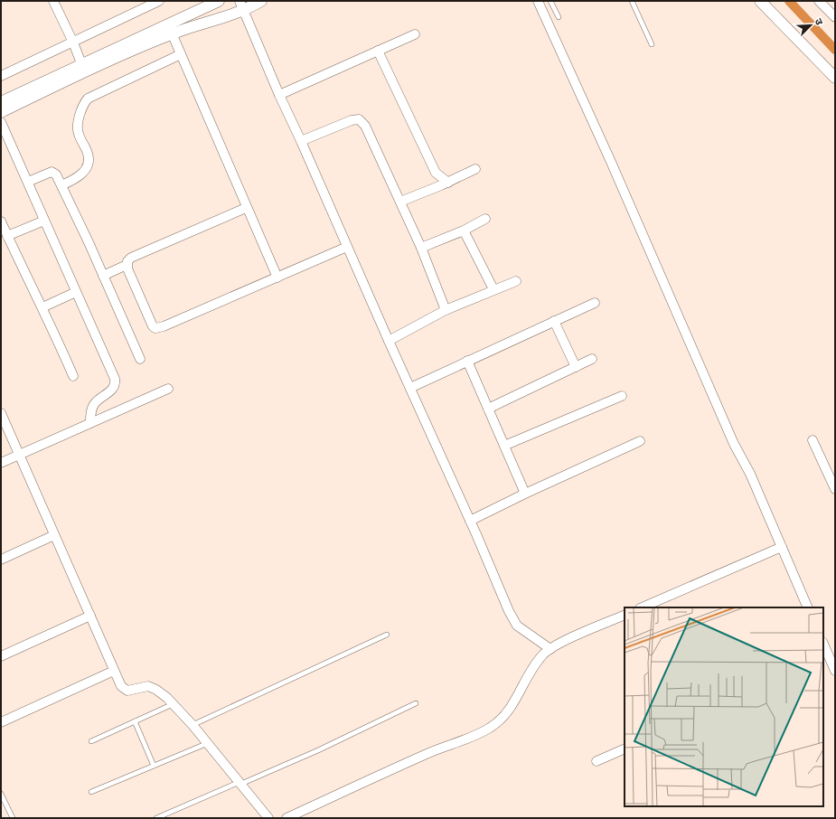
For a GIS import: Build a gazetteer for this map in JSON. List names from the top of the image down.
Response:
{
  "north": "top right"
}
